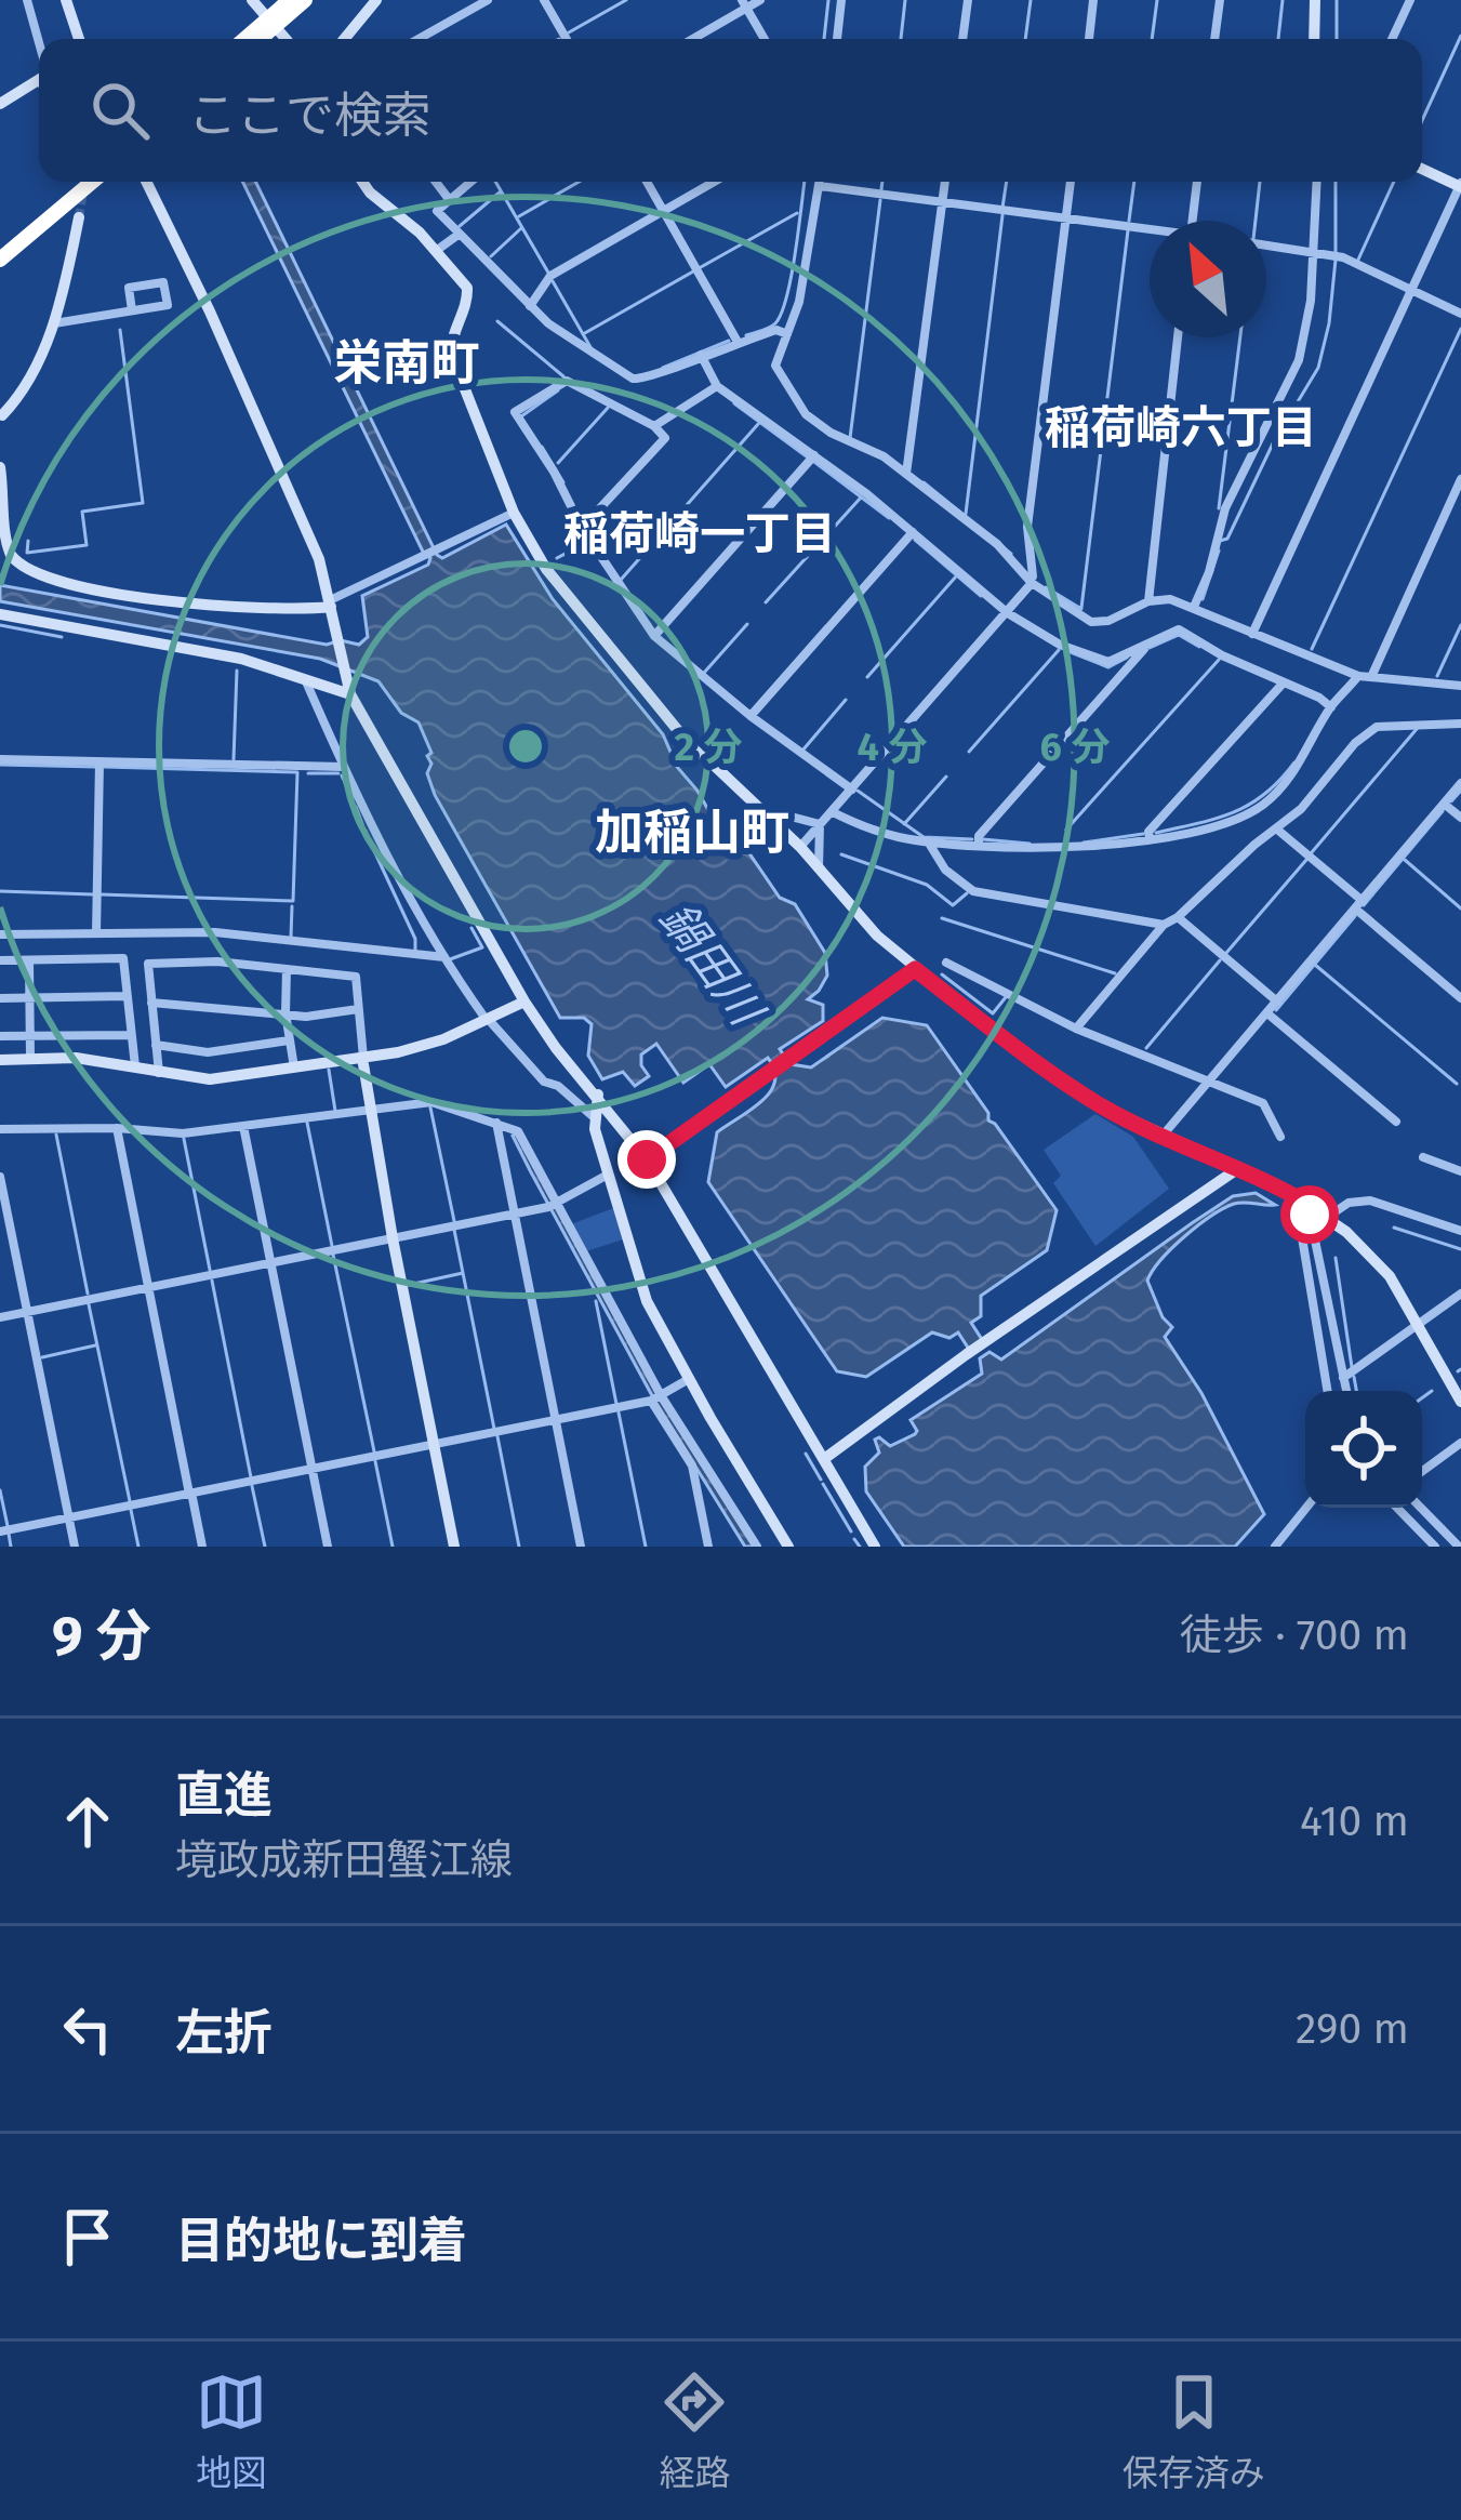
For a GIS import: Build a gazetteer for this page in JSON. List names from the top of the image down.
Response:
{
  "districts": [
    "栄南町",
    "稲荷崎六丁目",
    "稲荷崎一丁目",
    "加稲山町"
  ],
  "water": ["鍋田川"],
  "north": "top left",
  "page": {
    "search": "ここで検索",
    "heading": ["9 分", "徒歩 · 700 m"],
    "list": [
      ["直進", "境政成新田蟹江線", "410 m"],
      ["左折", "290 m"],
      "目的地に到着"
    ],
    "nav": ["地図", "経路", "保存済み"]
  },
  "rings": ["2 分", "4 分", "6 分"]
}
